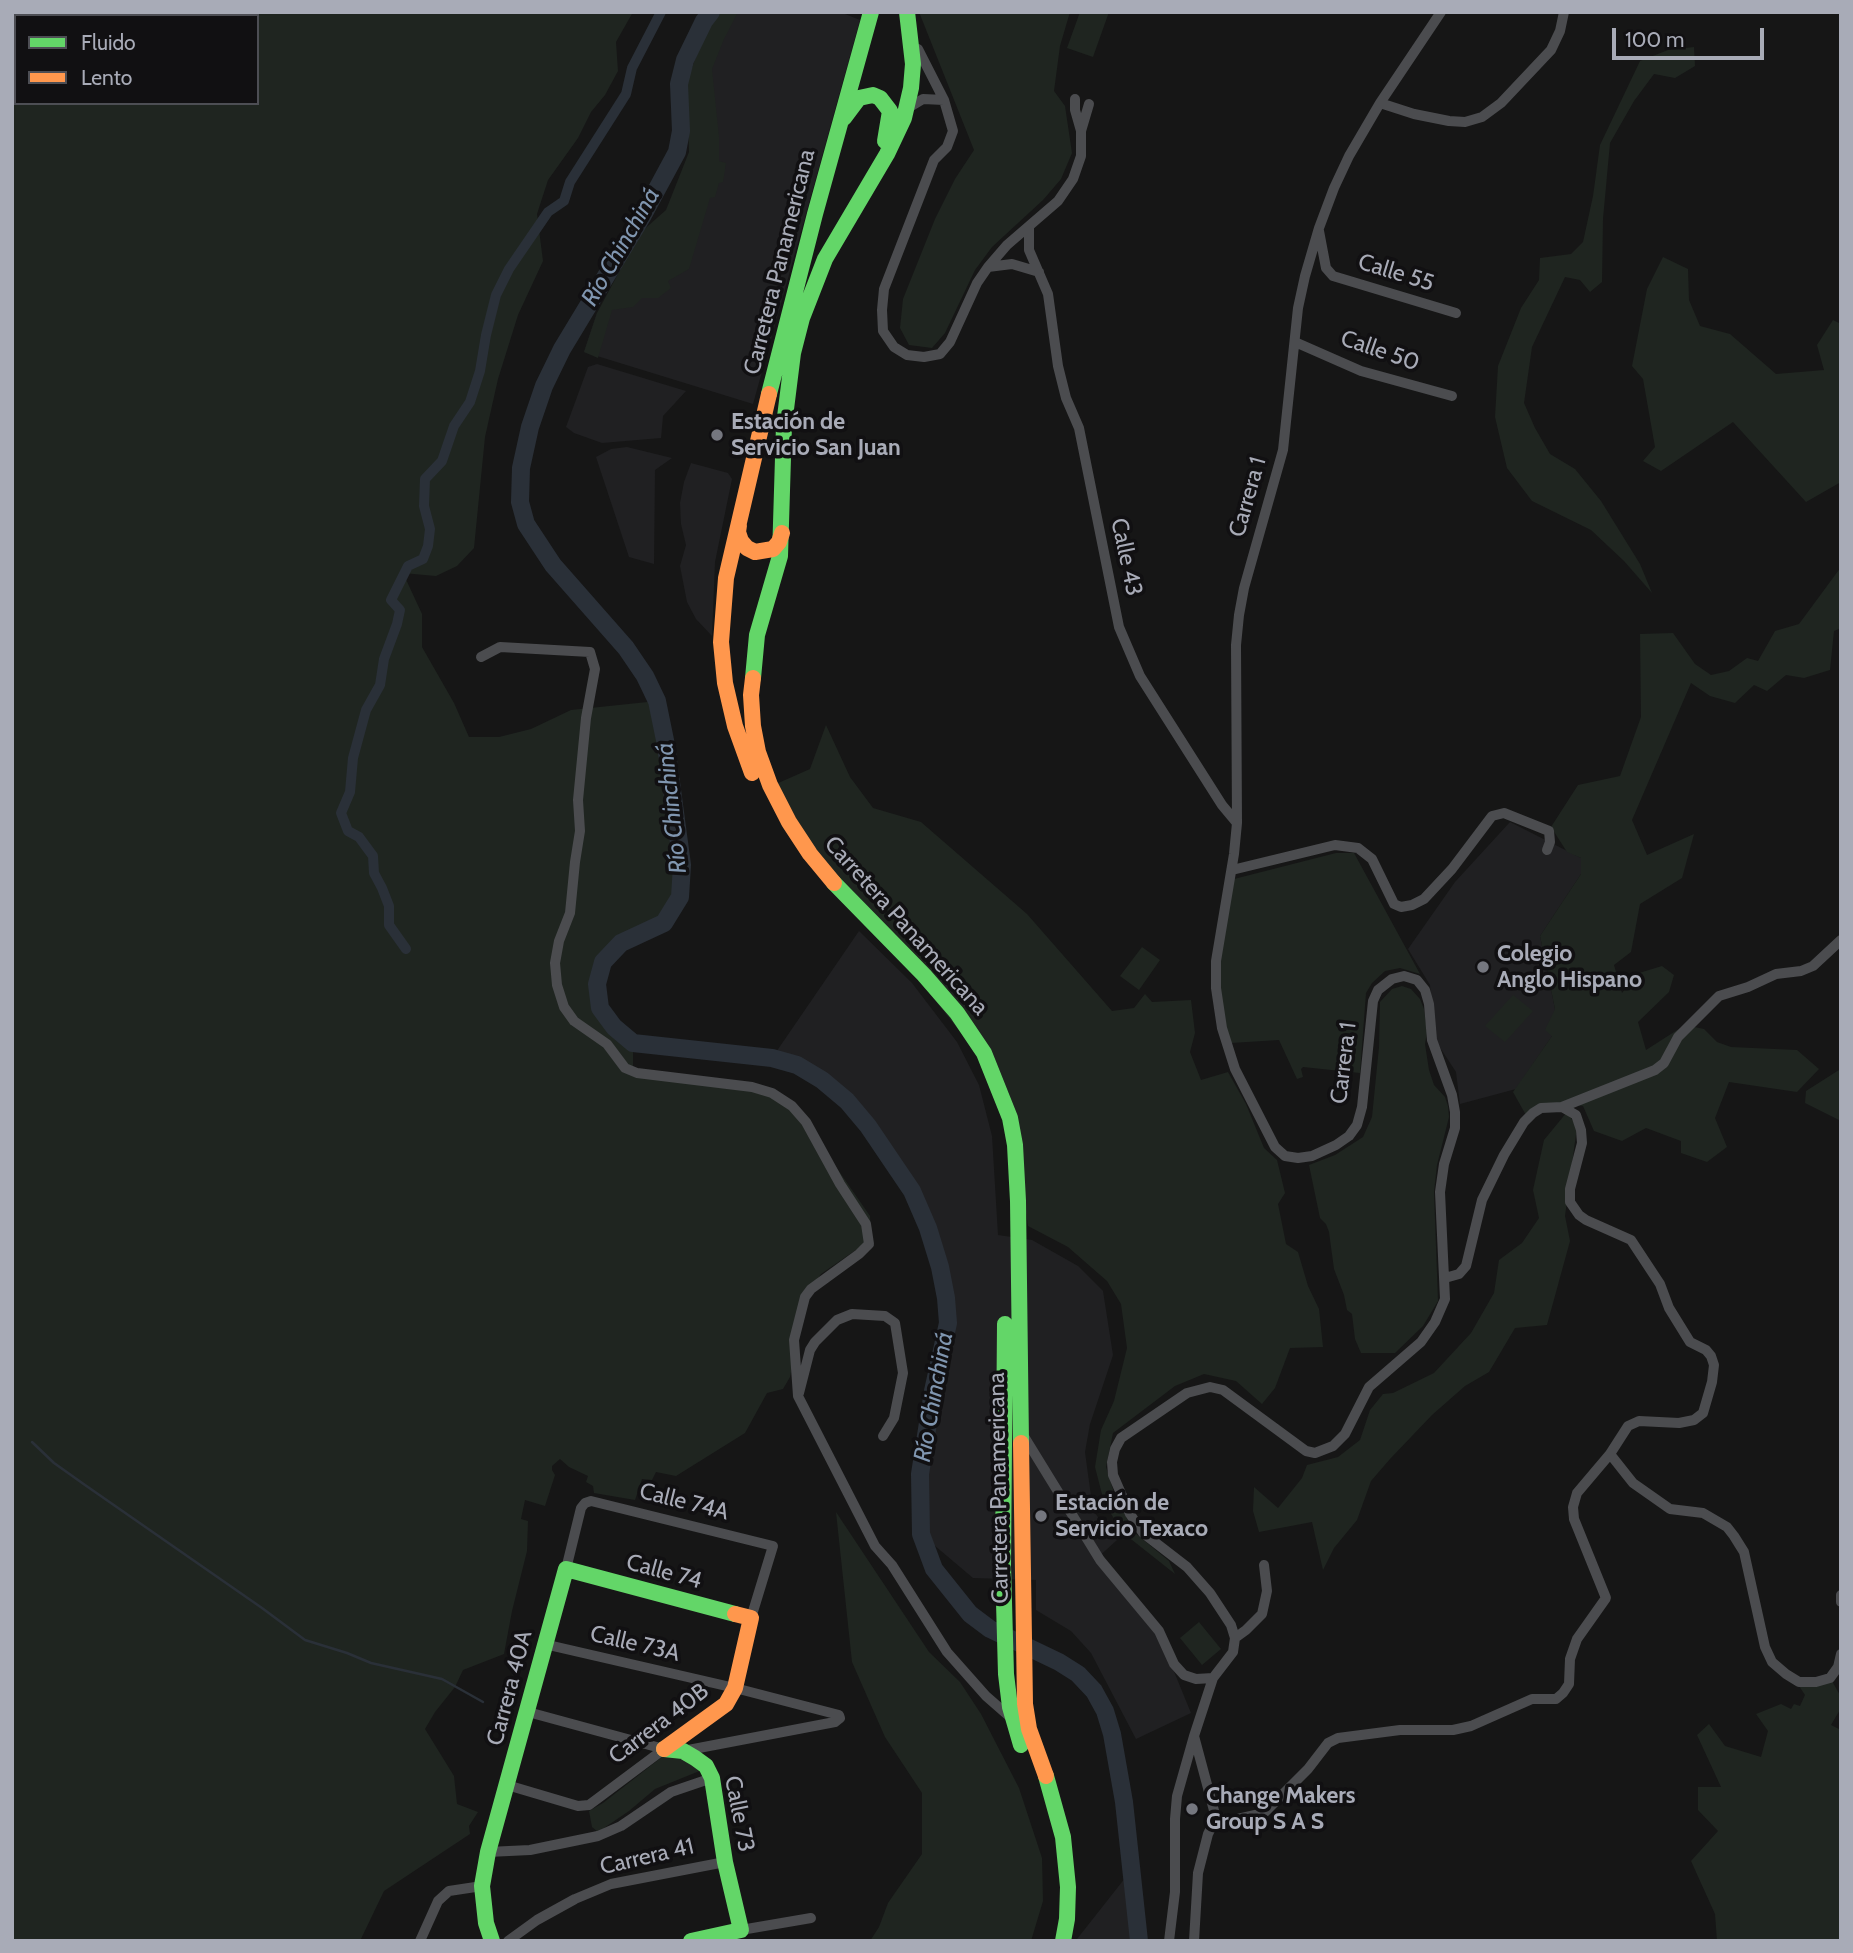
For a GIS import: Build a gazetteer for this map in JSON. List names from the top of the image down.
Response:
{
  "streets": {
    "main road": [
      "Carretera Panamericana",
      "Calle 74",
      "Carrera 40A",
      "Carrera 40B",
      "Calle 73"
    ],
    "street": [
      "Calle 55",
      "Calle 50",
      "Carrera 1",
      "Calle 43",
      "Calle 74A",
      "Calle 73A",
      "Carrera 41"
    ]
  },
  "crossings": [
    ["Calle 55", "Carrera 1"],
    ["Calle 50", "Carrera 1"],
    ["Carrera 1", "Calle 43"],
    ["Calle 74A", "Carrera 40A"],
    ["Calle 74A", "Carrera 40B"],
    ["Calle 74", "Carrera 40A"],
    ["Calle 74", "Carrera 40B"],
    ["Calle 73A", "Carrera 40A"],
    ["Calle 73A", "Carrera 40B"],
    ["Calle 73A", "Calle 73"],
    ["Carrera 40A", "Carrera 40B"],
    ["Calle 73", "Carrera 41"]
  ],
  "water": ["Río Chinchiná"],
  "places": [
    "Estación de Servicio San Juan",
    "Colegio Anglo Hispano",
    "Estación de Servicio Texaco",
    "Change Makers Group S A S"
  ],
  "legend": ["Fluido", "Lento"],
  "scale_bar": "100 m"
}
